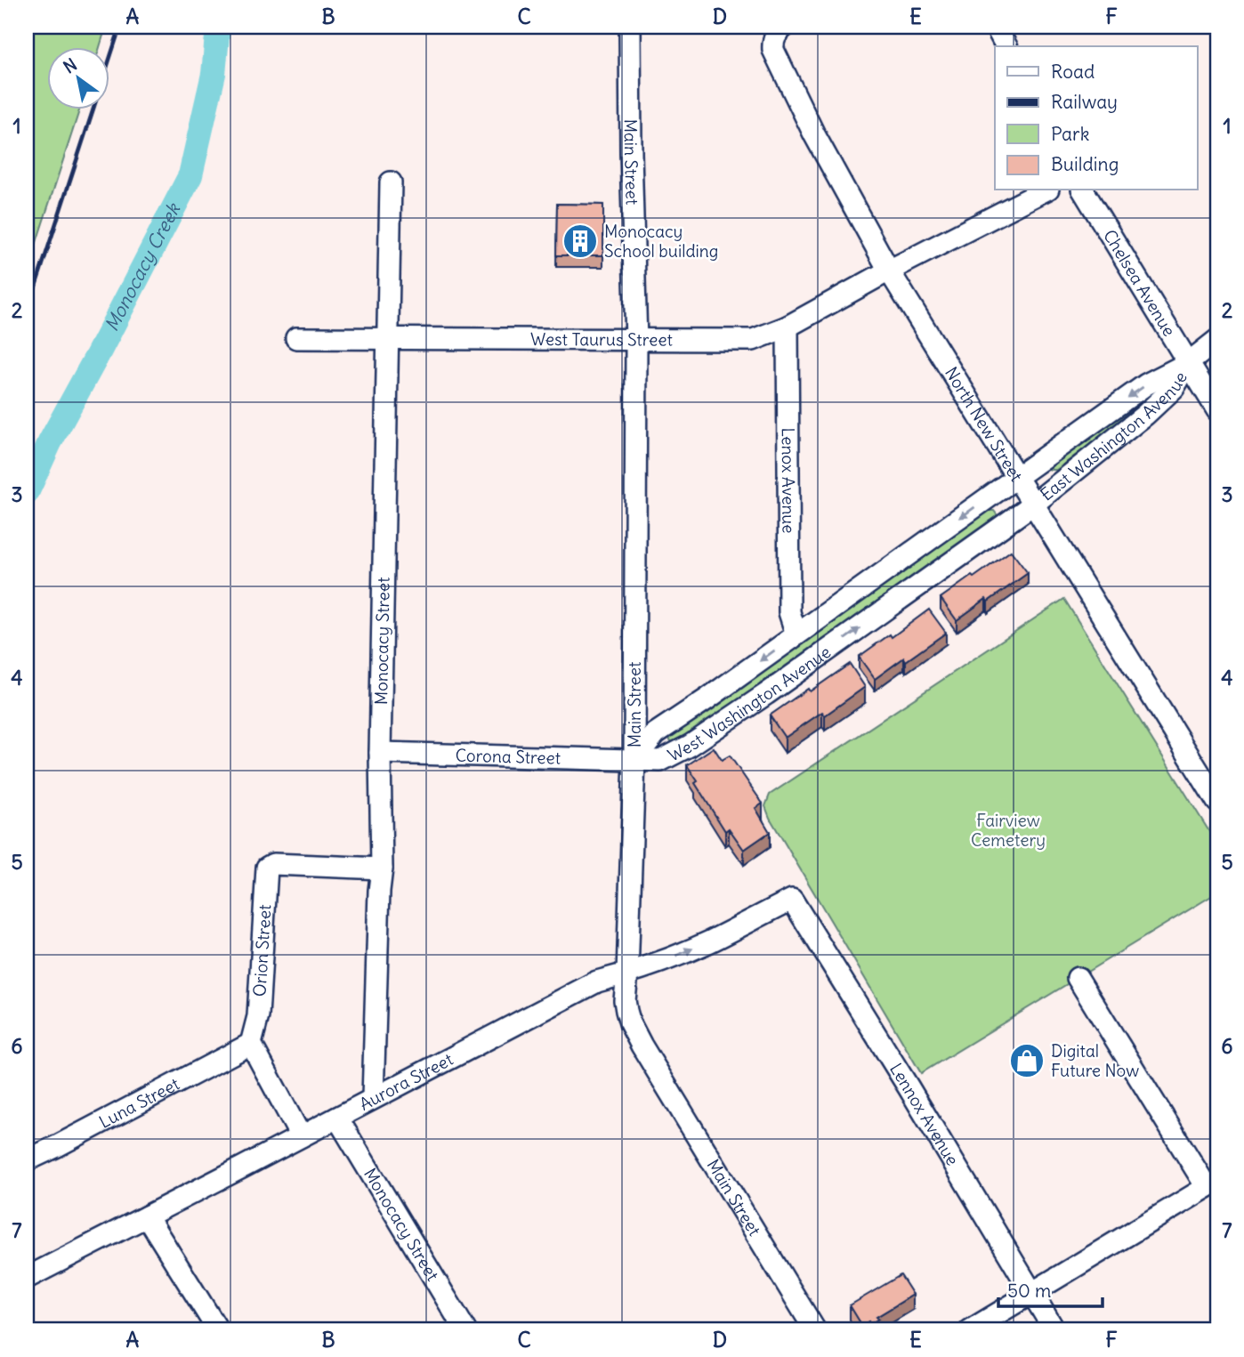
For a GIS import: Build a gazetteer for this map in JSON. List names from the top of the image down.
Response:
{
  "streets": {
    "street": [
      "Main Street",
      "Chelsea Avenue",
      "West Taurus Street",
      "North New Street",
      "East Washington Avenue",
      "Lenox Avenue",
      "Monocacy Street",
      "West Washington Avenue",
      "Corona Street",
      "Orion Street",
      "Aurora Street",
      "Luna Street",
      "Lennox Avenue"
    ]
  },
  "crossings": [
    ["Main Street", "West Taurus Street"],
    ["Main Street", "West Washington Avenue"],
    ["Main Street", "Corona Street"],
    ["Main Street", "Aurora Street"],
    ["Chelsea Avenue", "East Washington Avenue"],
    ["West Taurus Street", "North New Street"],
    ["West Taurus Street", "Lenox Avenue"],
    ["West Taurus Street", "Monocacy Street"],
    ["North New Street", "East Washington Avenue"],
    ["North New Street", "West Washington Avenue"],
    ["East Washington Avenue", "West Washington Avenue"],
    ["Lenox Avenue", "West Washington Avenue"],
    ["Monocacy Street", "Corona Street"],
    ["Monocacy Street", "Orion Street"],
    ["Monocacy Street", "Aurora Street"],
    ["West Washington Avenue", "Corona Street"],
    ["Orion Street", "Luna Street"],
    ["Aurora Street", "Lennox Avenue"]
  ],
  "water": ["Monocacy Creek"],
  "parks": ["Fairview Cemetery"],
  "places": {
    "building": ["Monocacy School building"],
    "shop": ["Digital Future Now"]
  },
  "legend": [
    "Road",
    "Railway",
    "Park",
    "Building"
  ],
  "scale_bar": "50 m",
  "north": "top left",
  "grid": {
    "columns": [
      "A",
      "B",
      "C",
      "D",
      "E",
      "F"
    ],
    "rows": [
      "1",
      "2",
      "3",
      "4",
      "5",
      "6",
      "7"
    ]
  }
}
